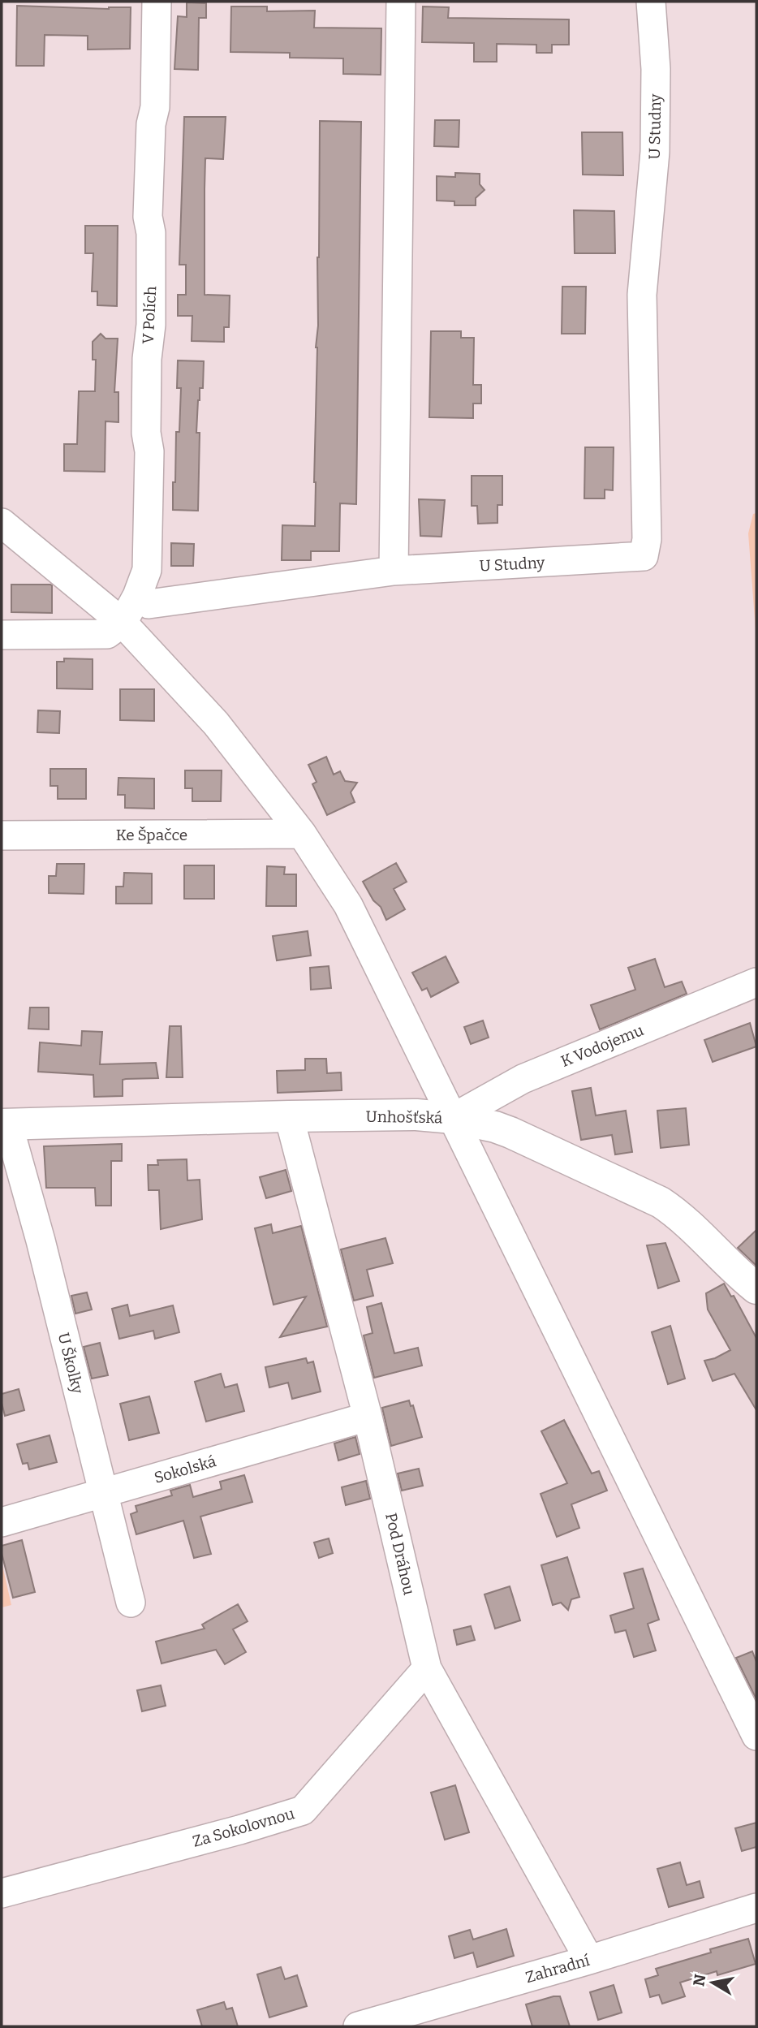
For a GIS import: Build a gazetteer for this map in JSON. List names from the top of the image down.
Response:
{
  "streets": {
    "main road": ["Unhošťská"],
    "street": [
      "U Studny",
      "V Polích",
      "Ke Špačce",
      "K Vodojemu",
      "U Školky",
      "Sokolská",
      "Pod Dráhou",
      "Za Sokolovnou",
      "Zahradní"
    ]
  },
  "crossings": [
    ["K Vodojemu", "Unhošťská"],
    ["Unhošťská", "U Školky"],
    ["Unhošťská", "Pod Dráhou"],
    ["U Školky", "Sokolská"],
    ["Sokolská", "Pod Dráhou"],
    ["Pod Dráhou", "Za Sokolovnou"],
    ["Pod Dráhou", "Zahradní"]
  ],
  "north": "left"
}
